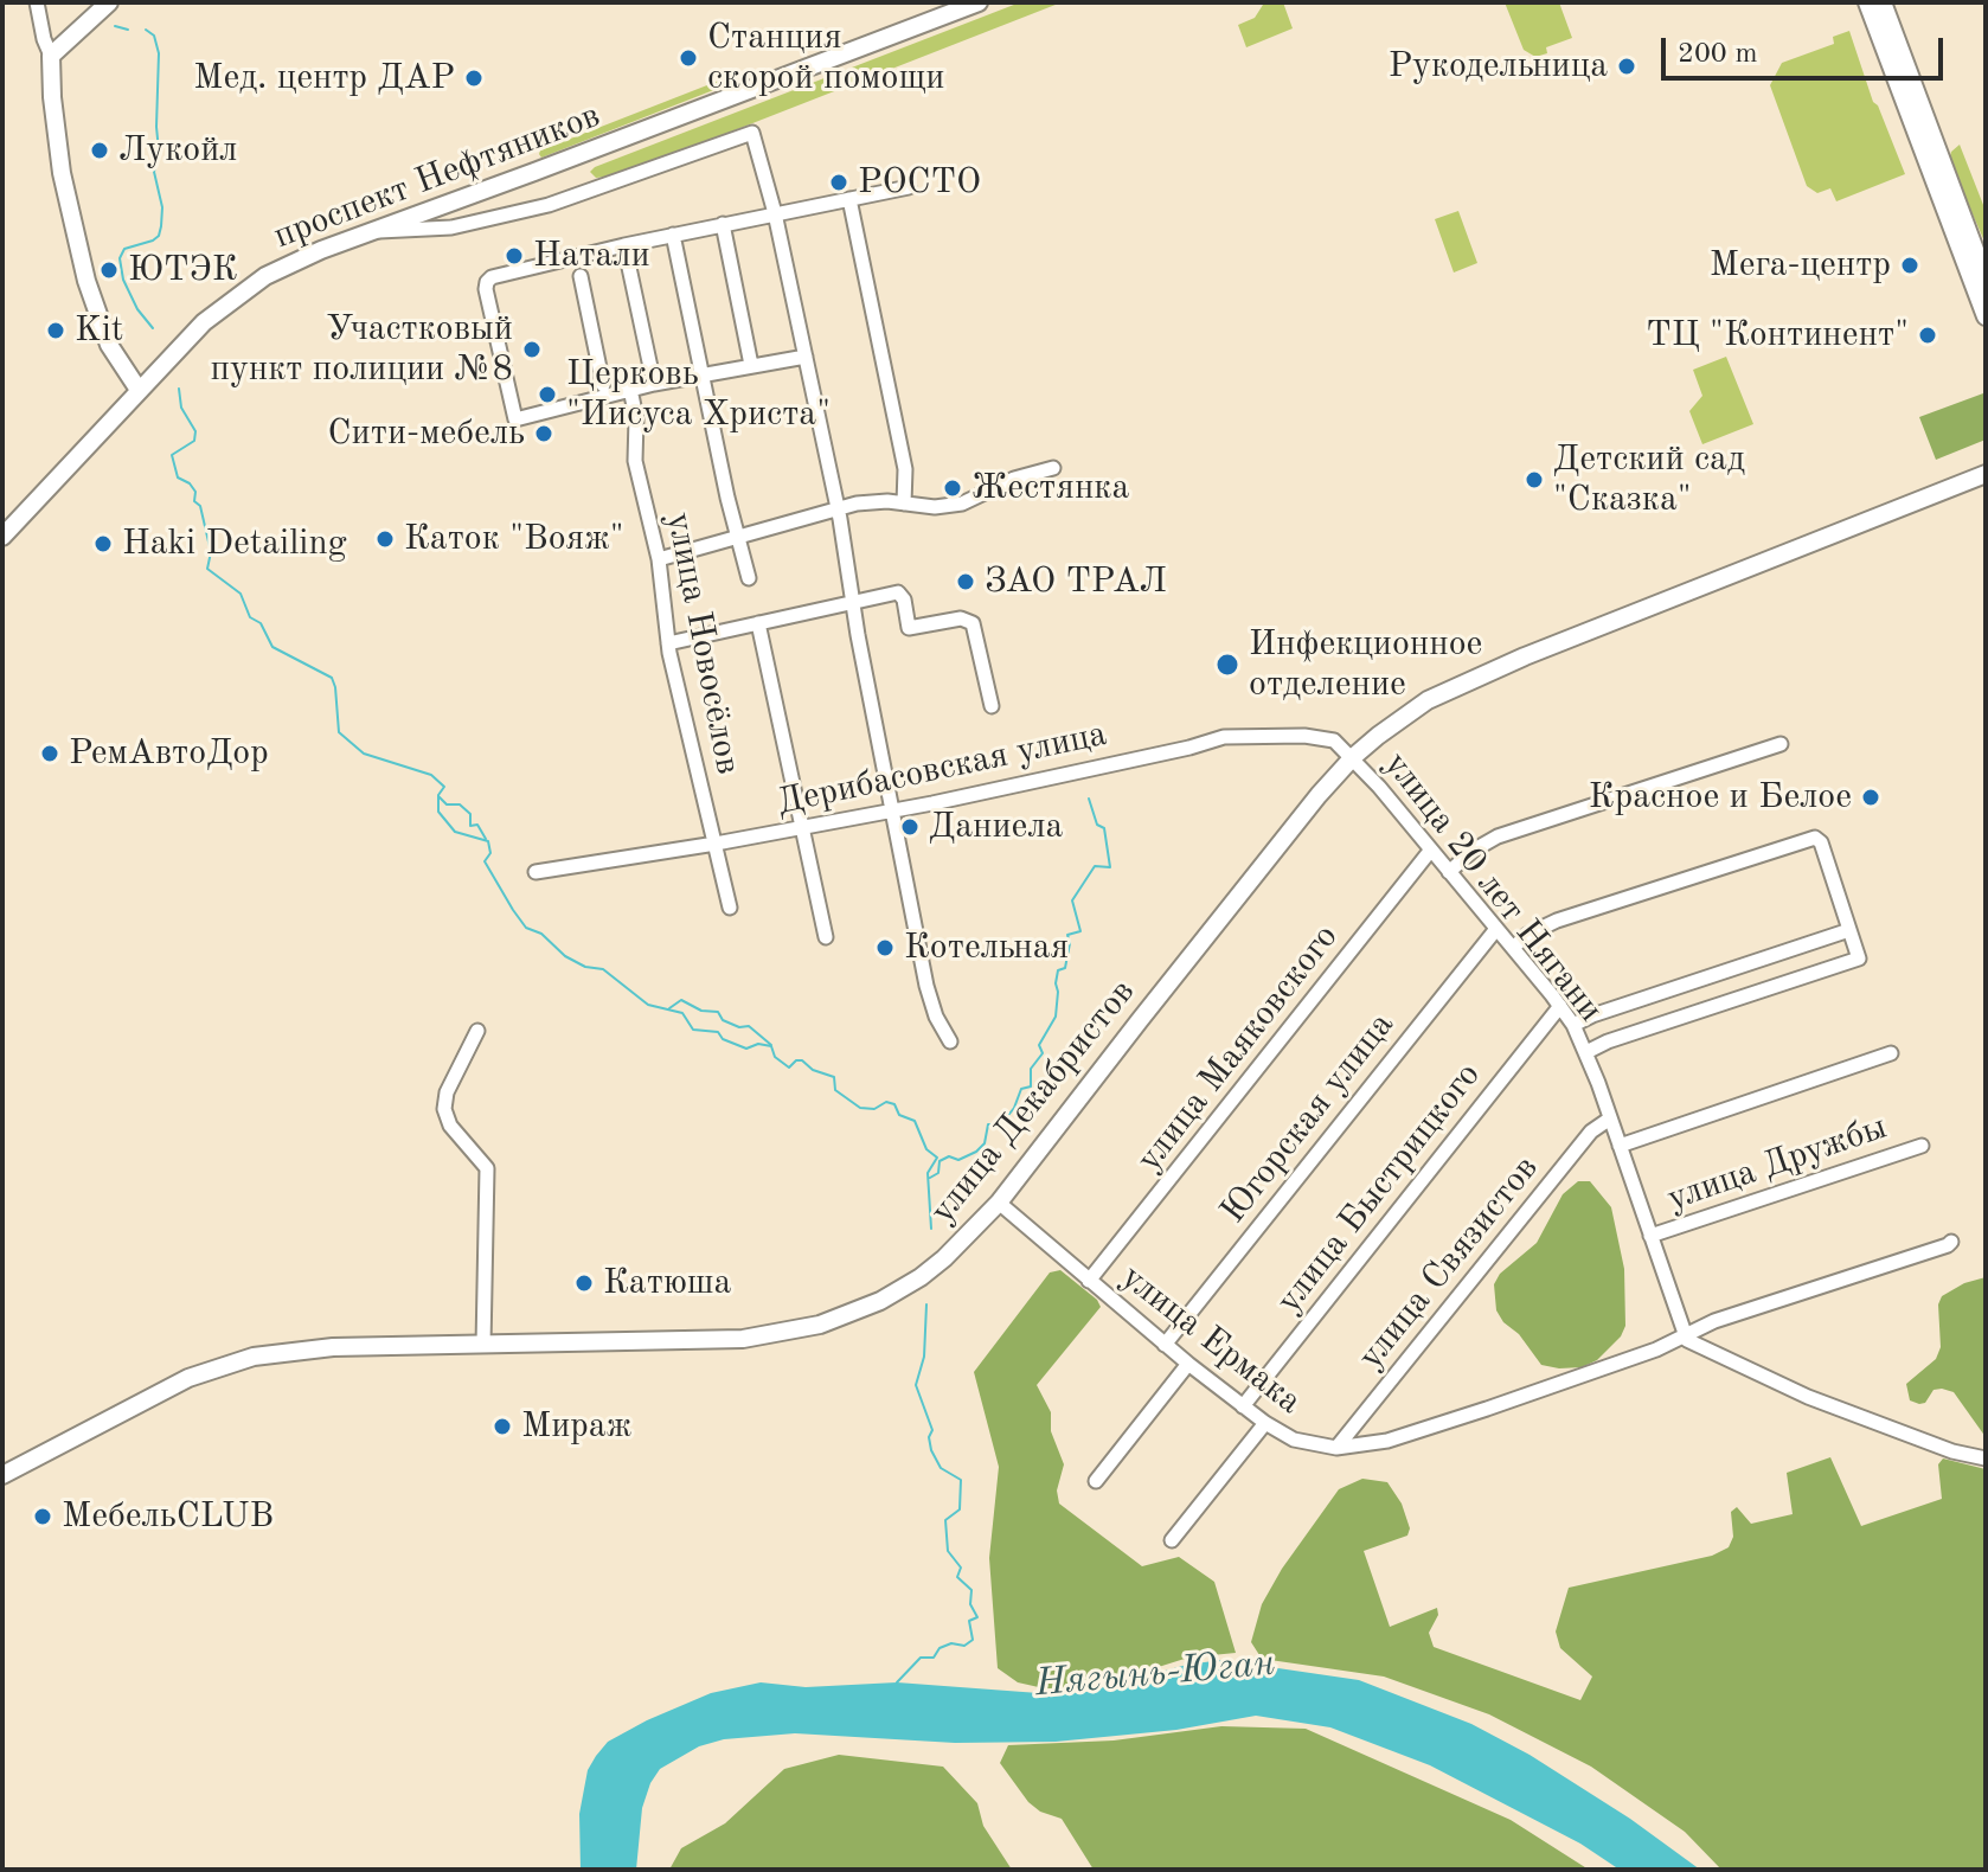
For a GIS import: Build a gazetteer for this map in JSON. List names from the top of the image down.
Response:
{
  "streets": {
    "main road": ["проспект Нефтяников", "улица Декабристов"],
    "street": [
      "улица Новосёлов",
      "Дерибасовская улица",
      "улица 20 лет Нягани",
      "улица Маяковского",
      "Югорская улица",
      "улица Дружбы",
      "улица Быстрицкого",
      "улица Связистов",
      "улица Ермака"
    ]
  },
  "crossings": [
    ["улица Новосёлов", "Дерибасовская улица"],
    ["Дерибасовская улица", "улица 20 лет Нягани"],
    ["Дерибасовская улица", "улица Декабристов"],
    ["улица 20 лет Нягани", "улица Маяковского"],
    ["улица 20 лет Нягани", "улица Декабристов"],
    ["улица 20 лет Нягани", "Югорская улица"],
    ["улица 20 лет Нягани", "улица Дружбы"],
    ["улица 20 лет Нягани", "улица Быстрицкого"],
    ["улица 20 лет Нягани", "улица Связистов"],
    ["улица 20 лет Нягани", "улица Ермака"],
    ["улица Маяковского", "улица Ермака"],
    ["улица Декабристов", "улица Ермака"],
    ["Югорская улица", "улица Ермака"],
    ["улица Быстрицкого", "улица Ермака"],
    ["улица Связистов", "улица Ермака"]
  ],
  "water": ["Нягынь-Юган"],
  "places": [
    "Станция скорой помощи",
    "Рукодельница",
    "Мед. центр ДАР",
    "Лукойл",
    "РОСТО",
    "Натали",
    "Мега-центр",
    "ЮТЭК",
    "Kit",
    "ТЦ \"Континент\"",
    "Участковый пункт полиции №8",
    "Церковь \"Иисуса Христа\"",
    "Сити-мебель",
    "Детский сад \"Сказка\"",
    "Жестянка",
    "Каток \"Вояж\"",
    "Haki Detailing",
    "ЗАО ТРАЛ",
    "Инфекционное отделение",
    "РемАвтоДор",
    "Красное и Белое",
    "Даниела",
    "Котельная",
    "Катюша",
    "Мираж",
    "МебельCLUB"
  ],
  "scale_bar": "200 m"
}
